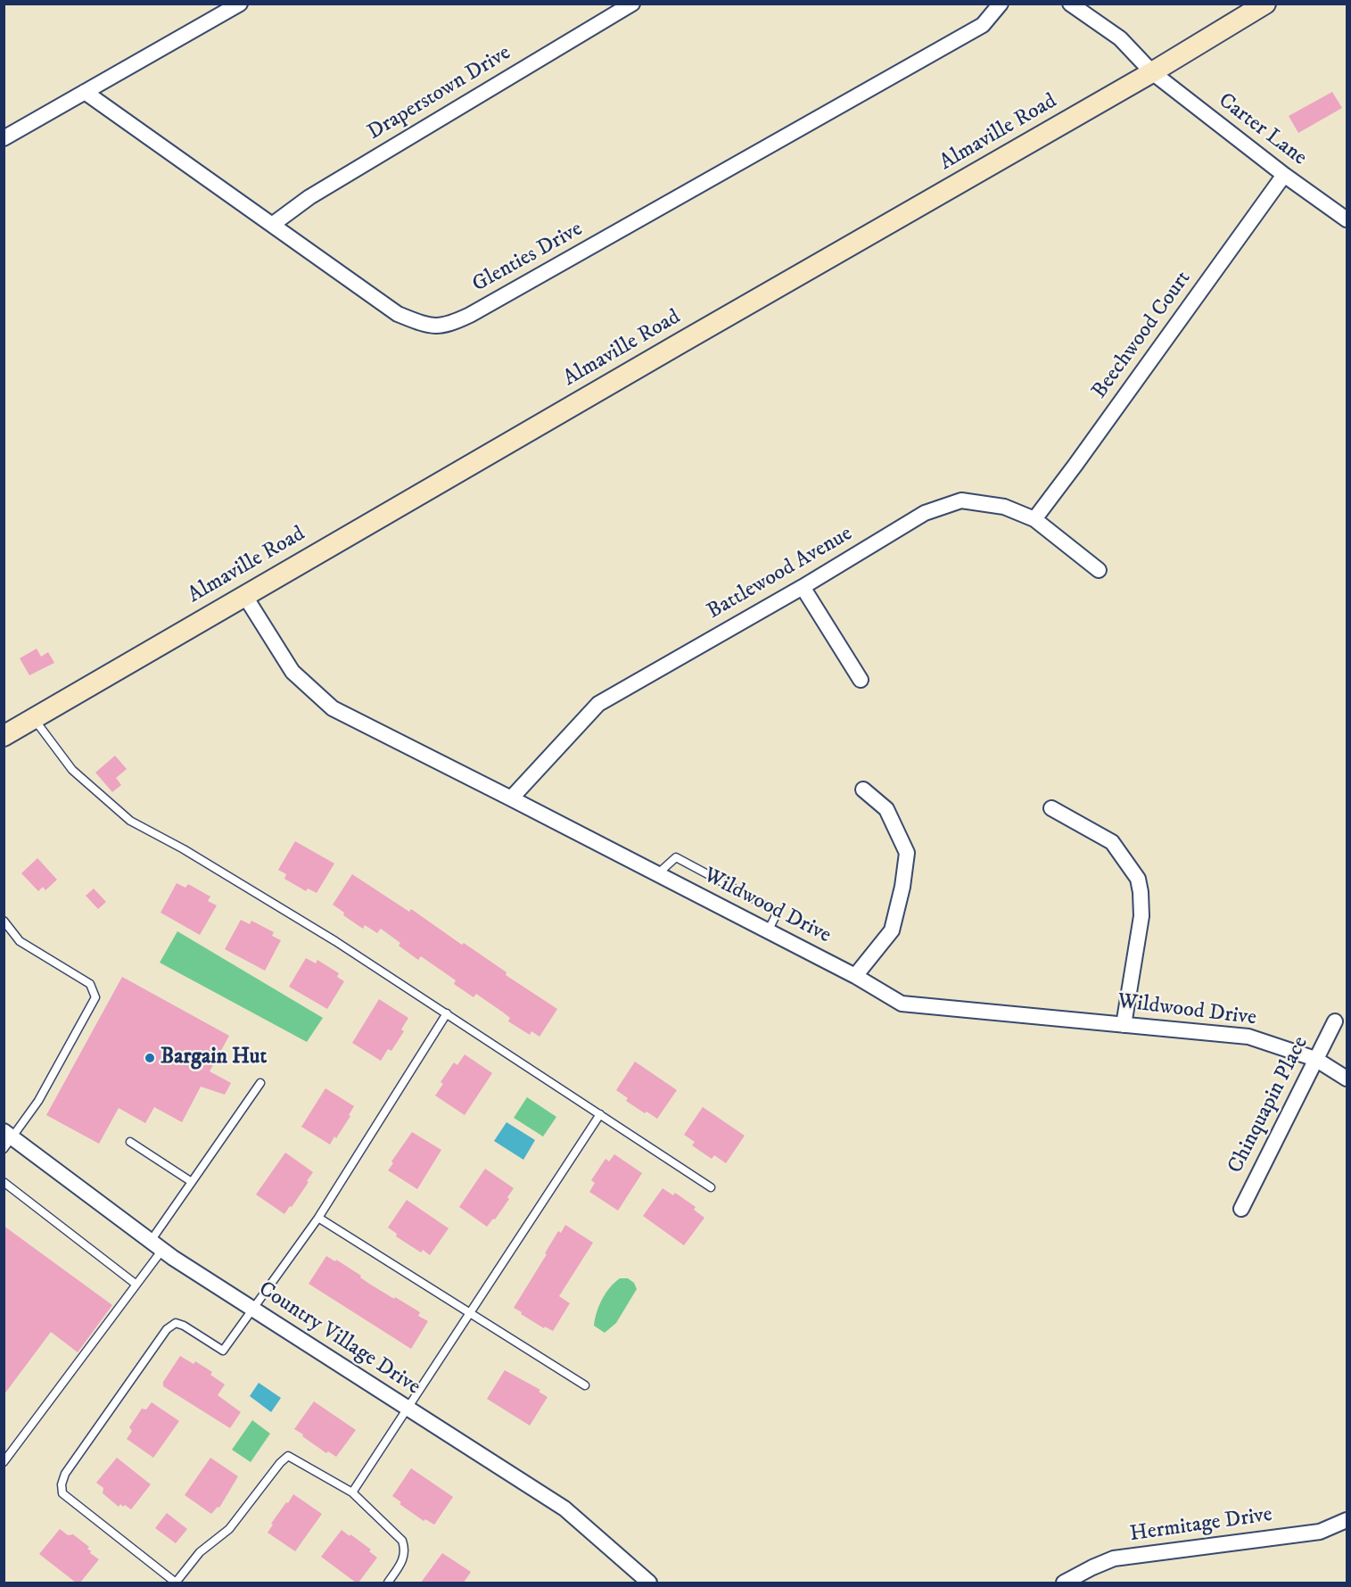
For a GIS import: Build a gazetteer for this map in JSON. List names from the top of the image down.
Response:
{
  "streets": {
    "street": [
      "Draperstown Drive",
      "Carter Lane",
      "Almaville Road",
      "Glenties Drive",
      "Beechwood Court",
      "Battlewood Avenue",
      "Wildwood Drive",
      "Chinquapin Place",
      "Country Village Drive",
      "Hermitage Drive"
    ]
  },
  "crossings": [
    ["Draperstown Drive", "Glenties Drive"],
    ["Carter Lane", "Almaville Road"],
    ["Carter Lane", "Beechwood Court"],
    ["Almaville Road", "Wildwood Drive"],
    ["Beechwood Court", "Battlewood Avenue"],
    ["Battlewood Avenue", "Wildwood Drive"],
    ["Wildwood Drive", "Chinquapin Place"]
  ],
  "places": ["Bargain Hut"]
}
